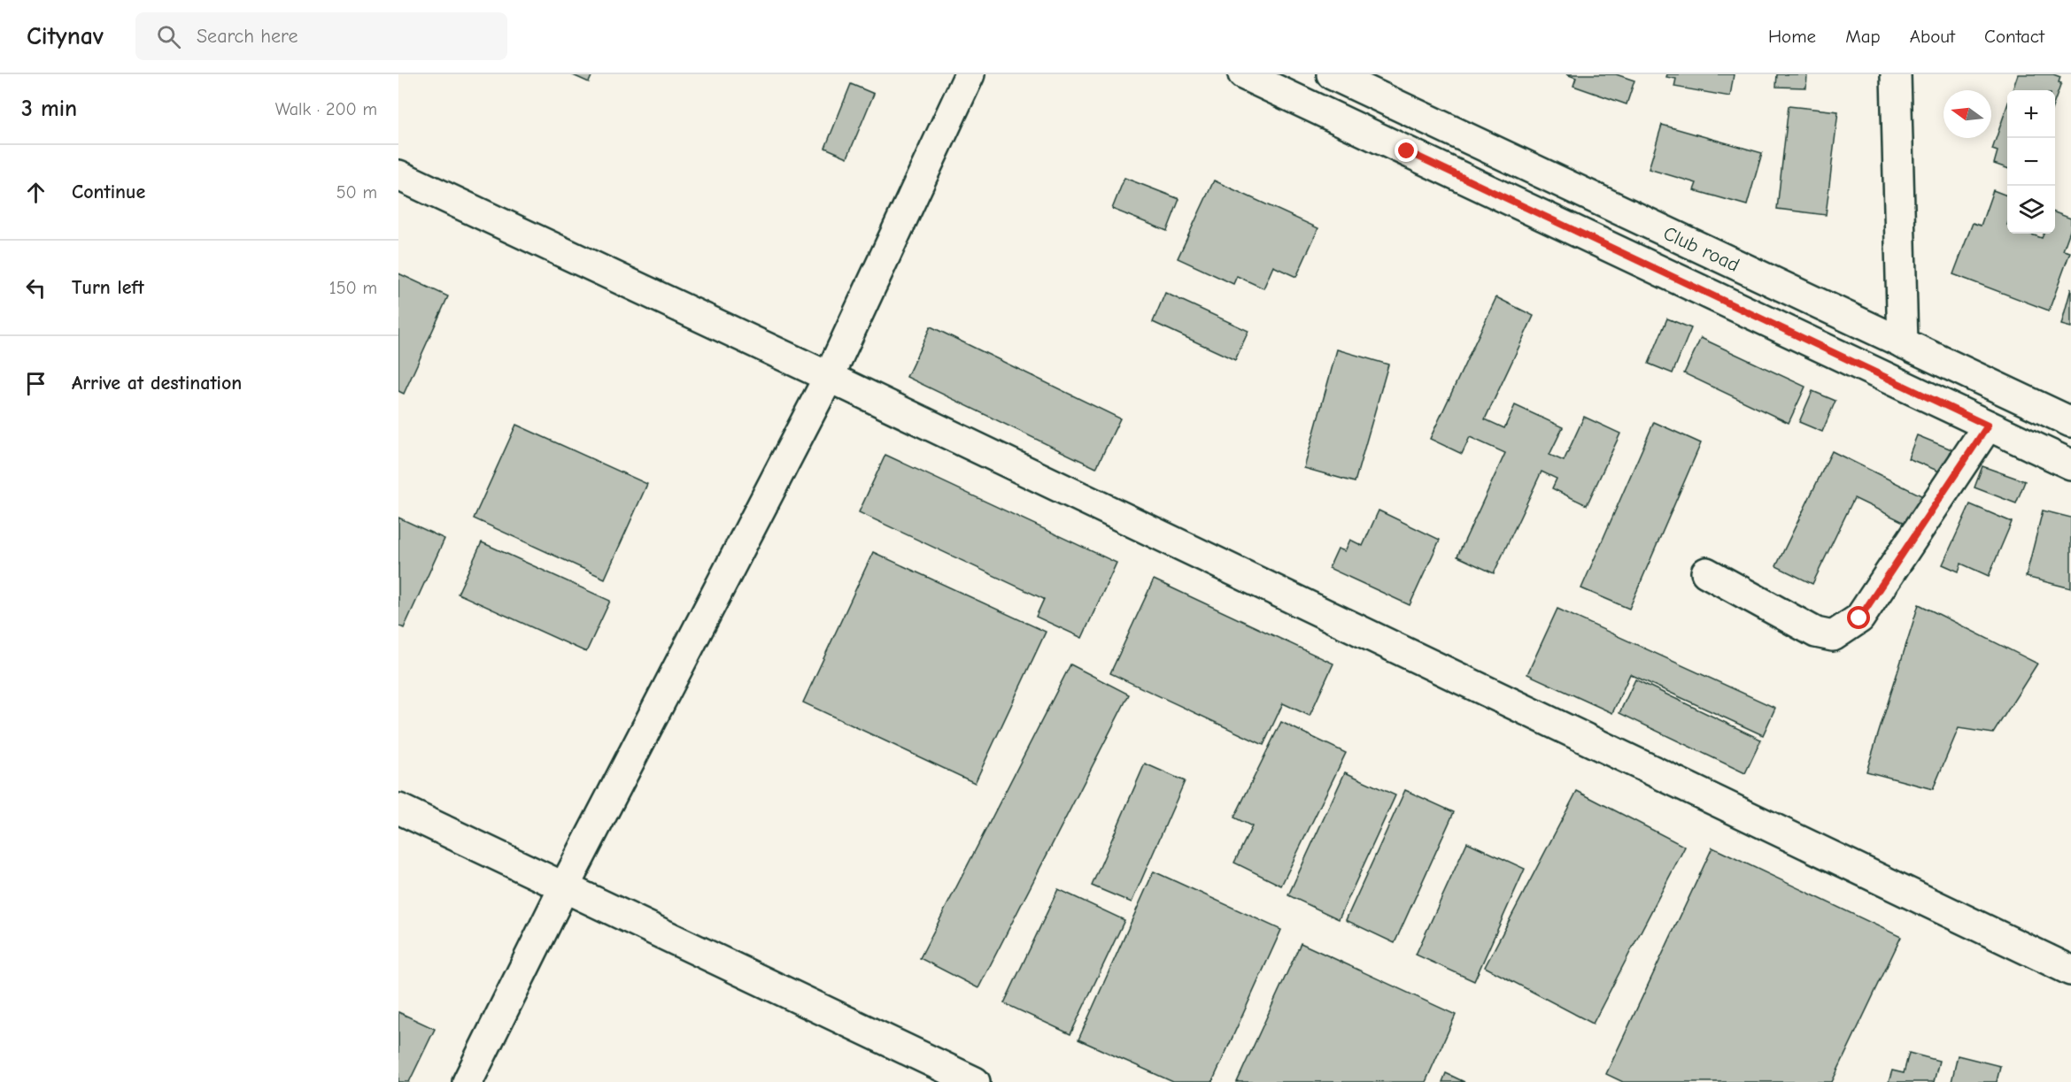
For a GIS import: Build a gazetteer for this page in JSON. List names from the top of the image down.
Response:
{
  "streets": {
    "main road": ["Club road"]
  },
  "north": "left",
  "page": {
    "header": "Citynav",
    "search": "Search here",
    "nav": [
      "Home",
      "Map",
      "About",
      "Contact"
    ],
    "heading": ["3 min", "Walk · 200 m"],
    "map_buttons": ["+", "−"],
    "list": [
      ["Continue", "50 m"],
      ["Turn left", "150 m"],
      "Arrive at destination"
    ]
  }
}
